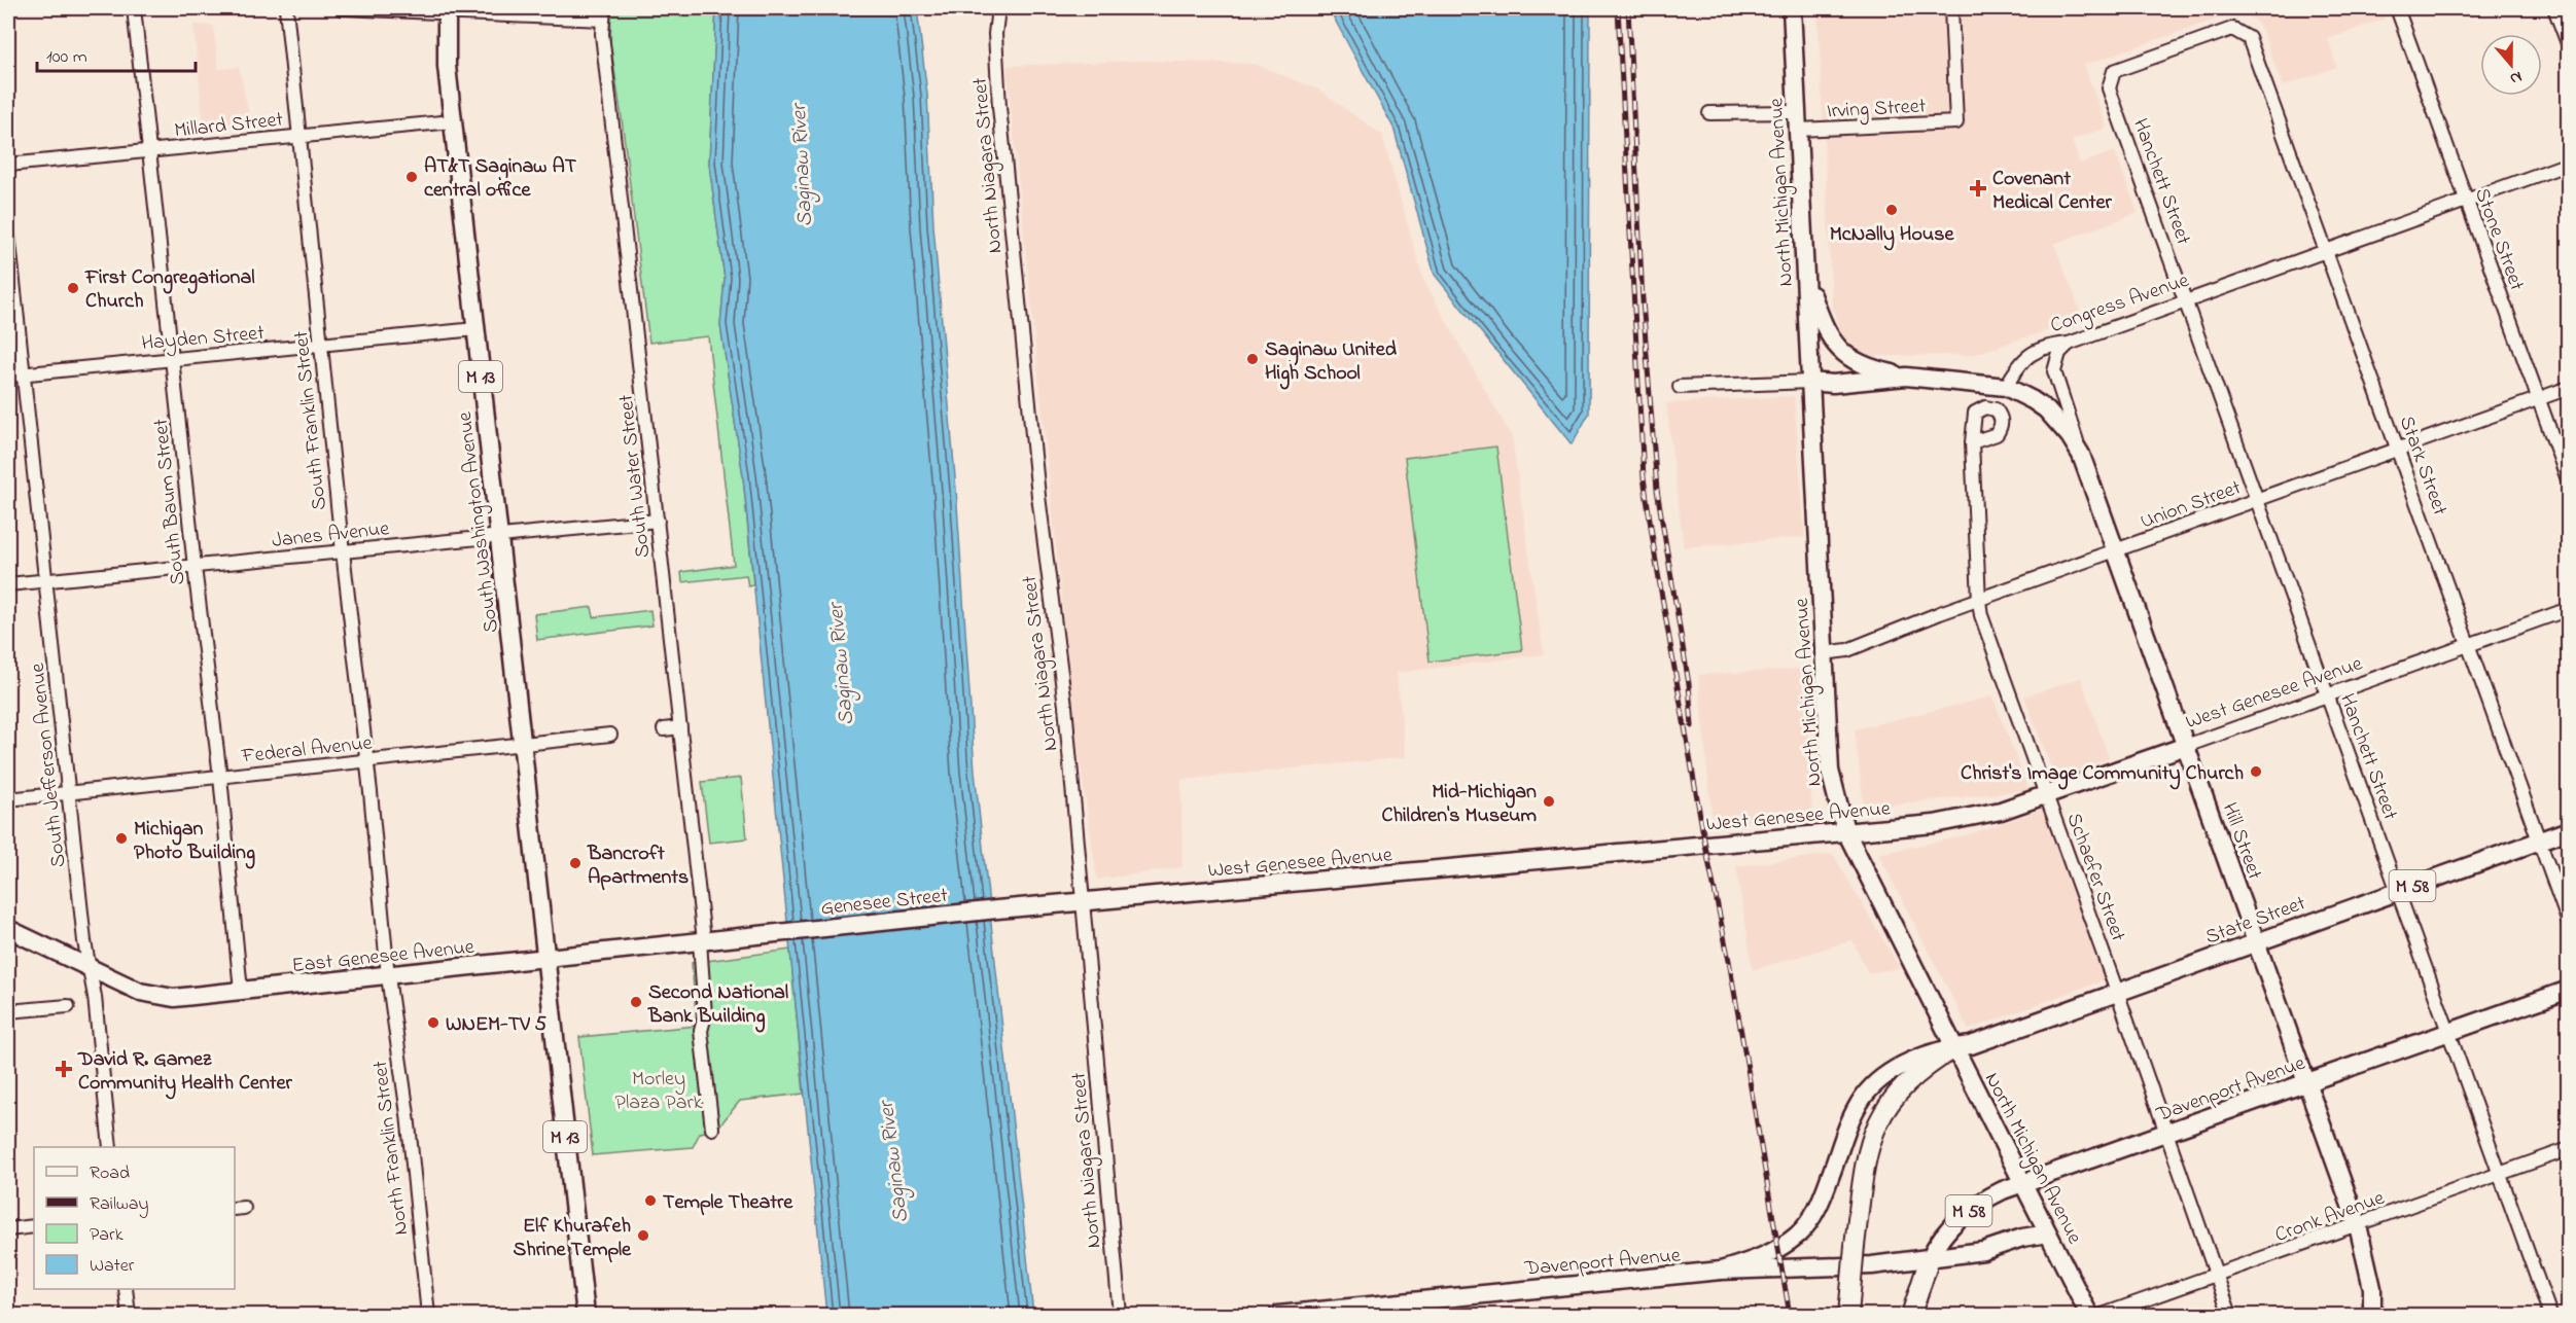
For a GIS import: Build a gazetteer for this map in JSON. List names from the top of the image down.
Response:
{
  "streets": {
    "main road": [
      "North Michigan Avenue",
      "M 13",
      "South Washington Avenue",
      "West Genesee Avenue",
      "Hill Street",
      "M 58",
      "Genesee Street",
      "State Street",
      "East Genesee Avenue",
      "Davenport Avenue"
    ],
    "street": [
      "Irving Street",
      "Millard Street",
      "North Niagara Street",
      "Hanchett Street",
      "Stone Street",
      "Congress Avenue",
      "Hayden Street",
      "South Franklin Street",
      "Stark Street",
      "South Water Street",
      "South Baum Street",
      "Union Street",
      "Janes Avenue",
      "Federal Avenue",
      "South Jefferson Avenue",
      "Schaefer Street",
      "North Franklin Street",
      "Cronk Avenue"
    ]
  },
  "crossings": [
    ["Irving Street", "North Michigan Avenue"],
    ["Millard Street", "South Franklin Street"],
    ["Millard Street", "South Baum Street"],
    ["Millard Street", "South Washington Avenue"],
    ["North Niagara Street", "West Genesee Avenue"],
    ["Hanchett Street", "Congress Avenue"],
    ["Hanchett Street", "Stark Street"],
    ["Hanchett Street", "Union Street"],
    ["Hanchett Street", "West Genesee Avenue"],
    ["Hanchett Street", "State Street"],
    ["Hanchett Street", "Davenport Avenue"],
    ["Hanchett Street", "Cronk Avenue"],
    ["North Michigan Avenue", "Union Street"],
    ["North Michigan Avenue", "West Genesee Avenue"],
    ["North Michigan Avenue", "State Street"],
    ["North Michigan Avenue", "Davenport Avenue"],
    ["Stone Street", "Congress Avenue"],
    ["Stone Street", "Union Street"],
    ["Congress Avenue", "Stark Street"],
    ["Congress Avenue", "Hill Street"],
    ["Hayden Street", "South Franklin Street"],
    ["Hayden Street", "South Baum Street"],
    ["Hayden Street", "South Washington Avenue"],
    ["Hayden Street", "South Jefferson Avenue"],
    ["M 13", "South Washington Avenue"],
    ["M 13", "East Genesee Avenue"],
    ["South Franklin Street", "Janes Avenue"],
    ["South Franklin Street", "Federal Avenue"],
    ["South Franklin Street", "East Genesee Avenue"],
    ["South Franklin Street", "North Franklin Street"],
    ["Stark Street", "Union Street"],
    ["Stark Street", "West Genesee Avenue"],
    ["Stark Street", "State Street"],
    ["South Water Street", "Janes Avenue"],
    ["South Water Street", "East Genesee Avenue"],
    ["South Baum Street", "Janes Avenue"],
    ["South Baum Street", "Federal Avenue"],
    ["South Baum Street", "East Genesee Avenue"],
    ["Union Street", "Hill Street"],
    ["Union Street", "Schaefer Street"],
    ["South Washington Avenue", "Janes Avenue"],
    ["South Washington Avenue", "Federal Avenue"],
    ["South Washington Avenue", "East Genesee Avenue"],
    ["Janes Avenue", "South Jefferson Avenue"],
    ["West Genesee Avenue", "Hill Street"],
    ["West Genesee Avenue", "Schaefer Street"],
    ["West Genesee Avenue", "Genesee Street"],
    ["Federal Avenue", "South Jefferson Avenue"],
    ["South Jefferson Avenue", "East Genesee Avenue"],
    ["Hill Street", "State Street"],
    ["Hill Street", "Davenport Avenue"],
    ["Hill Street", "Cronk Avenue"],
    ["Schaefer Street", "State Street"],
    ["Schaefer Street", "Davenport Avenue"],
    ["Schaefer Street", "Cronk Avenue"],
    ["Genesee Street", "East Genesee Avenue"],
    ["State Street", "Davenport Avenue"],
    ["East Genesee Avenue", "North Franklin Street"]
  ],
  "water": ["Saginaw River"],
  "parks": ["Morley Plaza Park"],
  "places": {
    "other": [
      "AT&T Saginaw AT central office",
      "McNally House",
      "First Congregational Church",
      "Saginaw United High School",
      "Christ's Image Community Church",
      "Mid-Michigan Children's Museum",
      "Michigan Photo Building",
      "Bancroft Apartments",
      "Second National Bank Building",
      "WNEM-TV 5",
      "Temple Theatre",
      "Elf Khurafeh Shrine Temple"
    ],
    "health": ["Covenant Medical Center", "David R. Gamez Community Health Center"]
  },
  "legend": [
    "Road",
    "Railway",
    "Park",
    "Water"
  ],
  "scale_bar": "100 m",
  "north": "bottom"
}
